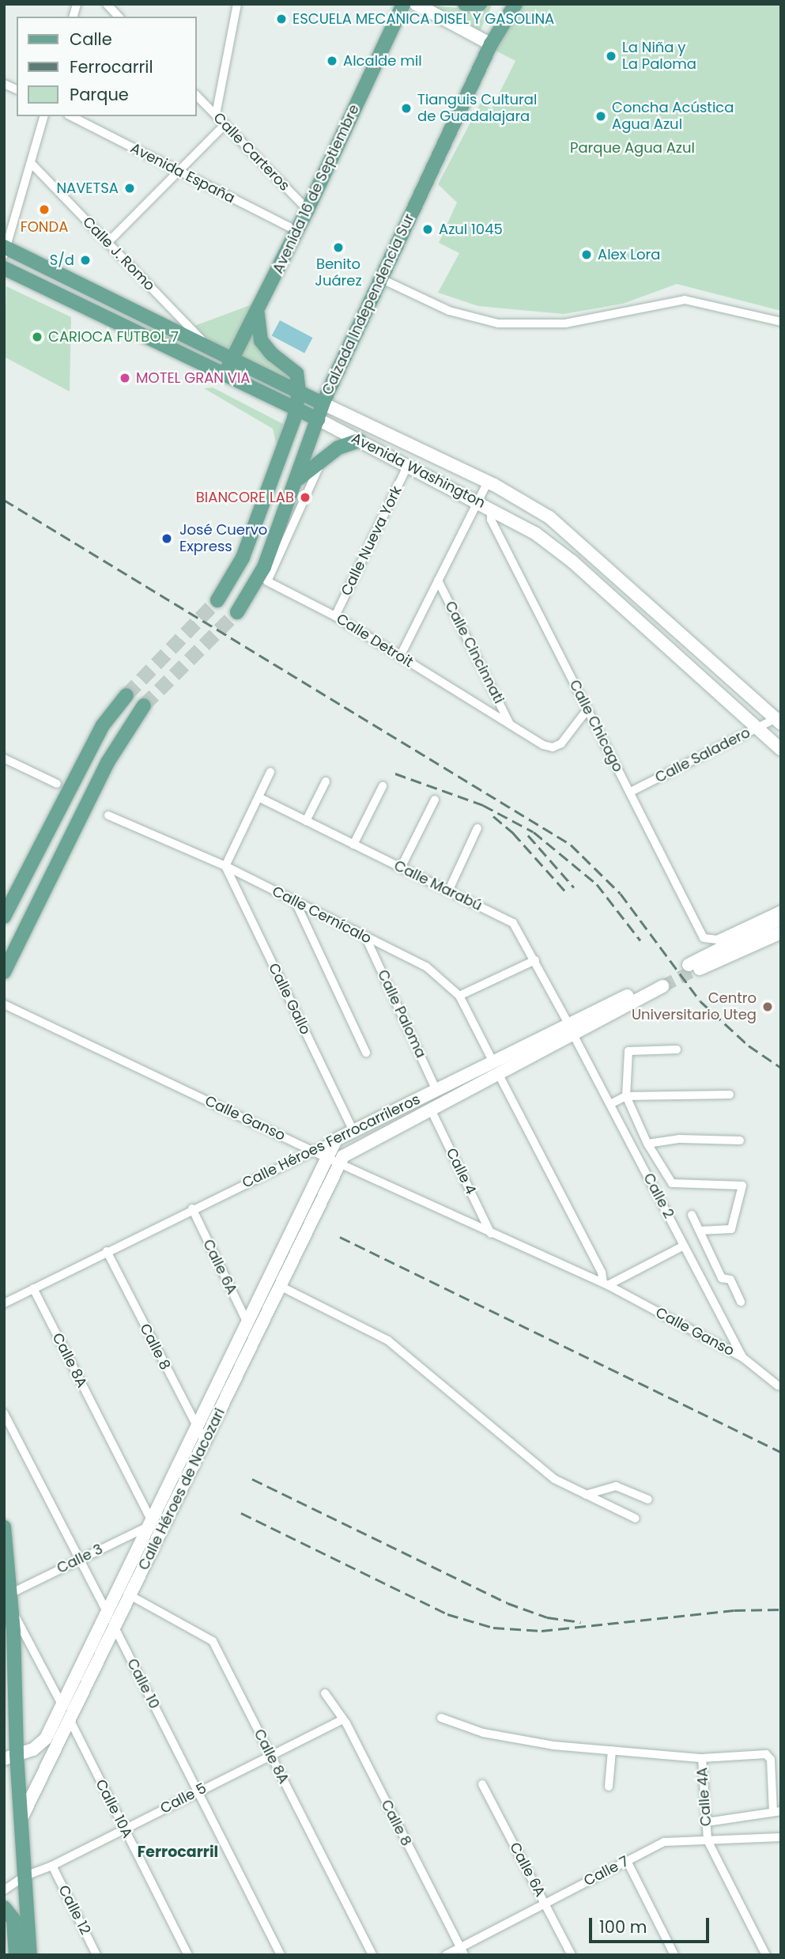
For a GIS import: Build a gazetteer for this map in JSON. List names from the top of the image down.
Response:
{
  "streets": {
    "main road": [
      "Avenida 16 de Septiembre",
      "Calzada Independencia Sur",
      "Avenida Washington",
      "Calle Héroes Ferrocarrileros",
      "Calle Héroes de Nacozari"
    ],
    "street": [
      "Calle Carteros",
      "Avenida España",
      "Calle J. Romo",
      "Calle Nueva York",
      "Calle Detroit",
      "Calle Cincinnati",
      "Calle Chicago",
      "Calle Saladero",
      "Calle Marabú",
      "Calle Cernícalo",
      "Calle Gallo",
      "Calle Paloma",
      "Calle Ganso",
      "Calle 4",
      "Calle 2",
      "Calle 6A",
      "Calle 8",
      "Calle 8A",
      "Calle 3",
      "Calle 10",
      "Calle 4A",
      "Calle 5",
      "Calle 10A",
      "Calle 7",
      "Calle 12"
    ]
  },
  "crossings": [
    ["Calle Carteros", "Avenida 16 de Septiembre"],
    ["Avenida España", "Avenida 16 de Septiembre"],
    ["Avenida 16 de Septiembre", "Avenida Washington"],
    ["Calle J. Romo", "Avenida Washington"],
    ["Calzada Independencia Sur", "Avenida Washington"],
    ["Avenida Washington", "Calle Nueva York"],
    ["Avenida Washington", "Calle Chicago"],
    ["Avenida Washington", "Calle Saladero"],
    ["Calle Nueva York", "Calle Detroit"],
    ["Calle Detroit", "Calle Cincinnati"],
    ["Calle Detroit", "Calle Chicago"],
    ["Calle Chicago", "Calle Saladero"],
    ["Calle Marabú", "Calle Héroes Ferrocarrileros"],
    ["Calle Marabú", "Calle 2"],
    ["Calle Cernícalo", "Calle Gallo"],
    ["Calle Cernícalo", "Calle Paloma"],
    ["Calle Cernícalo", "Calle Héroes Ferrocarrileros"],
    ["Calle Gallo", "Calle Héroes Ferrocarrileros"],
    ["Calle Paloma", "Calle Héroes Ferrocarrileros"],
    ["Calle Ganso", "Calle Héroes Ferrocarrileros"],
    ["Calle Ganso", "Calle 4"],
    ["Calle Ganso", "Calle 2"],
    ["Calle Ganso", "Calle Héroes de Nacozari"],
    ["Calle Héroes Ferrocarrileros", "Calle 4"],
    ["Calle Héroes Ferrocarrileros", "Calle 2"],
    ["Calle Héroes Ferrocarrileros", "Calle 6A"],
    ["Calle Héroes Ferrocarrileros", "Calle 8"],
    ["Calle Héroes Ferrocarrileros", "Calle 8A"],
    ["Calle Héroes Ferrocarrileros", "Calle Héroes de Nacozari"],
    ["Calle 6A", "Calle Héroes de Nacozari"],
    ["Calle 6A", "Calle 7"],
    ["Calle 8", "Calle Héroes de Nacozari"],
    ["Calle 8", "Calle 5"],
    ["Calle 8", "Calle 7"],
    ["Calle 8A", "Calle Héroes de Nacozari"],
    ["Calle 8A", "Calle 3"],
    ["Calle 8A", "Calle 5"],
    ["Calle Héroes de Nacozari", "Calle 3"],
    ["Calle Héroes de Nacozari", "Calle 10"],
    ["Calle Héroes de Nacozari", "Calle 10A"],
    ["Calle 3", "Calle 10"],
    ["Calle 10", "Calle 5"],
    ["Calle 4A", "Calle 7"],
    ["Calle 5", "Calle 10A"],
    ["Calle 5", "Calle 12"]
  ],
  "districts": ["Ferrocarril"],
  "parks": ["Parque Agua Azul"],
  "places": [
    "ESCUELA MECANICA DISEL Y GASOLINA",
    "La Niña y La Paloma",
    "Alcalde mil",
    "Tianguis Cultural de Guadalajara",
    "Concha Acústica Agua Azul",
    "NAVETSA",
    "FONDA",
    "Azul 1045",
    "Benito Juárez",
    "Alex Lora",
    "S/d",
    "CARIOCA FUTBOL 7",
    "MOTEL GRAN VIA",
    "BIANCORE LAB",
    "José Cuervo Express",
    "Centro Universitario Uteg"
  ],
  "legend": ["Calle", "Ferrocarril", "Parque"],
  "scale_bar": "100 m"
}
